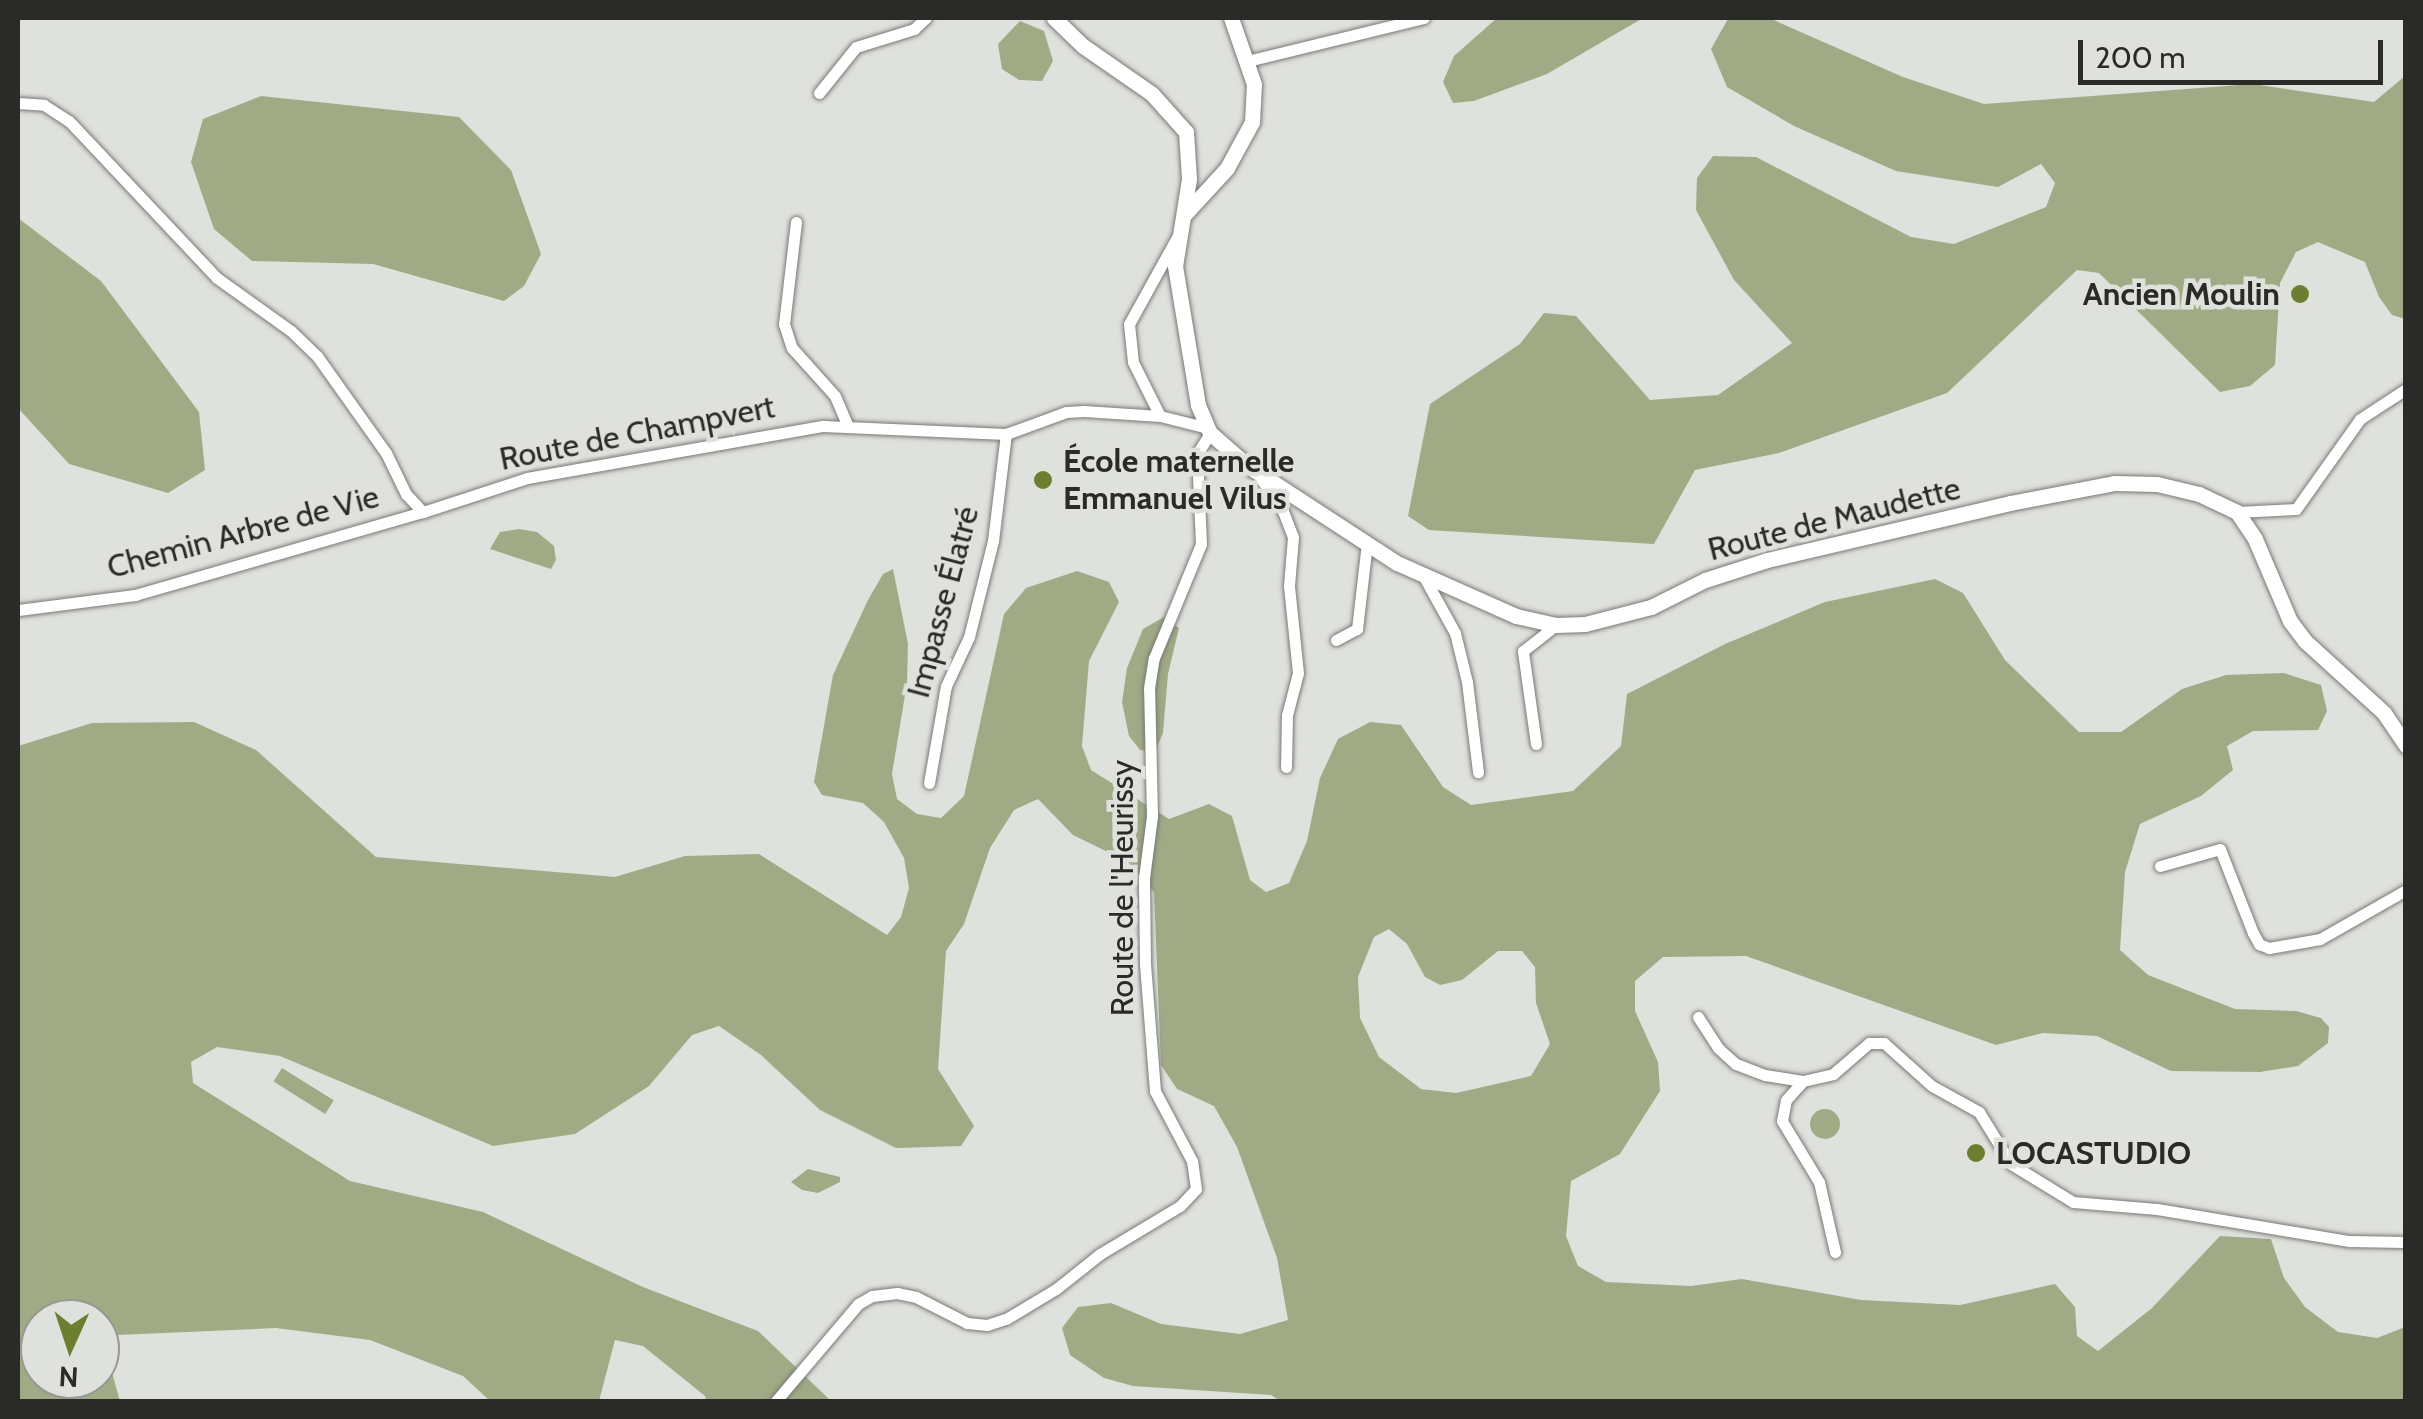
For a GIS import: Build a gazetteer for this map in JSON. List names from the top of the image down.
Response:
{
  "streets": {
    "street": [
      "Route de Champvert",
      "Route de Maudette",
      "Chemin Arbre de Vie",
      "Impasse Élatré",
      "Route de l'Heurissy"
    ]
  },
  "crossings": [
    ["Route de Champvert", "Route de Maudette"],
    ["Route de Champvert", "Chemin Arbre de Vie"],
    ["Route de Champvert", "Impasse Élatré"],
    ["Route de Champvert", "Route de l'Heurissy"],
    ["Route de Maudette", "Route de l'Heurissy"]
  ],
  "places": ["Ancien Moulin", "École maternelle Emmanuel Vilus", "LOCASTUDIO"],
  "scale_bar": "200 m",
  "north": "bottom"
}
